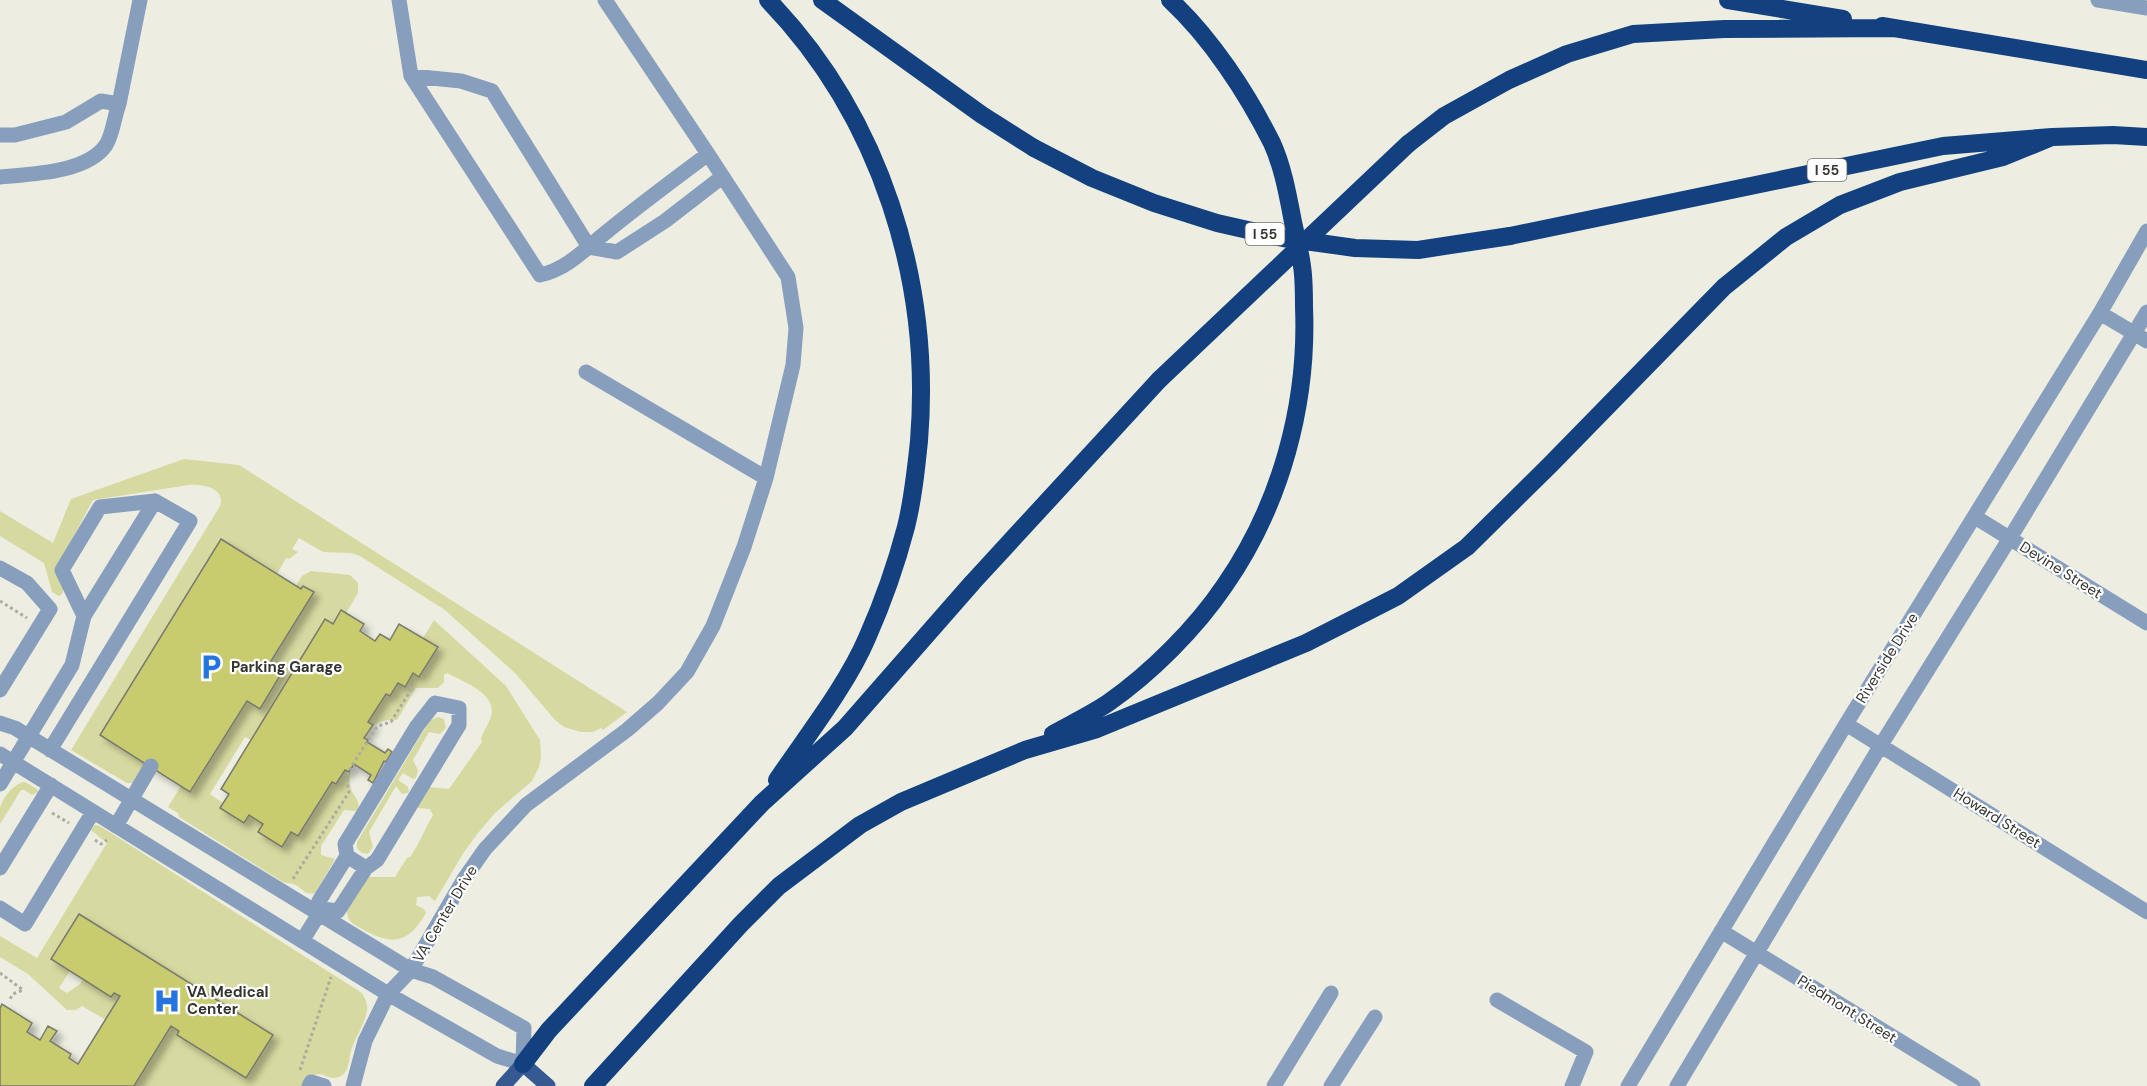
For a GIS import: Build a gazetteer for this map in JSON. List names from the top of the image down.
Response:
{
  "streets": {
    "highway": ["I 55"],
    "street": [
      "Devine Street",
      "Riverside Drive",
      "Howard Street",
      "VA Center Drive",
      "Piedmont Street"
    ]
  },
  "crossings": [
    ["Devine Street", "Riverside Drive"],
    ["Riverside Drive", "Howard Street"],
    ["Riverside Drive", "Piedmont Street"]
  ],
  "places": {
    "parking": ["Parking Garage"],
    "hospital": ["VA Medical Center"]
  }
}
